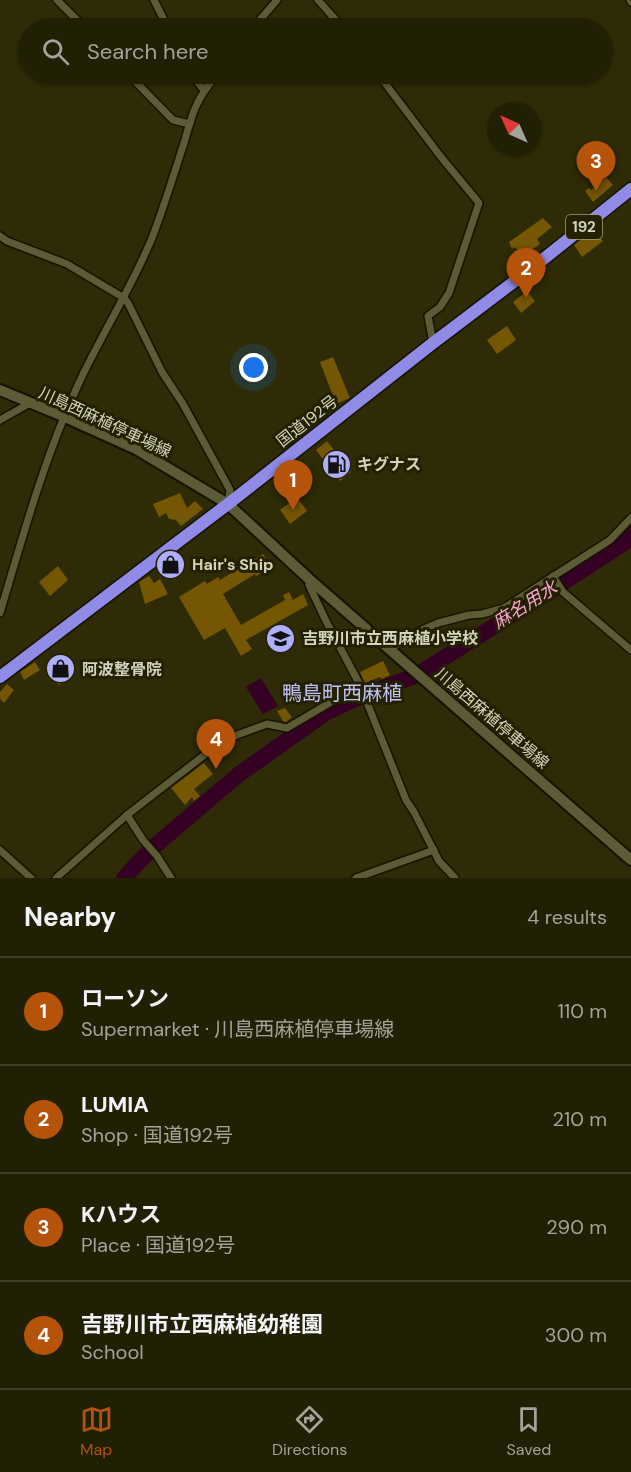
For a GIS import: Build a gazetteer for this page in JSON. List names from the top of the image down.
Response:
{
  "streets": {
    "highway": ["192", "国道192号"],
    "main road": ["川島西麻植停車場線"]
  },
  "crossings": [
    ["国道192号", "川島西麻植停車場線"]
  ],
  "districts": ["鴨島町西麻植"],
  "water": ["麻名用水"],
  "places": {
    "fuel station": ["キグナス"],
    "shop": ["Hair's Ship", "阿波整骨院"],
    "school or university": ["吉野川市立西麻植小学校"]
  },
  "north": "top left",
  "page": {
    "search": "Search here",
    "pins": [
      "3",
      "2",
      "1",
      "4"
    ],
    "heading": ["Nearby", "4 results"],
    "list": [
      {
        "mark": "1",
        "name": "ローソン",
        "note": "Supermarket · 川島西麻植停車場線",
        "value": "110 m"
      },
      {
        "mark": "2",
        "name": "LUMIA",
        "note": "Shop · 国道192号",
        "value": "210 m"
      },
      {
        "mark": "3",
        "name": "Kハウス",
        "note": "Place · 国道192号",
        "value": "290 m"
      },
      {
        "mark": "4",
        "name": "吉野川市立西麻植幼稚園",
        "note": "School",
        "value": "300 m"
      }
    ],
    "nav": ["Map", "Directions", "Saved"]
  }
}
